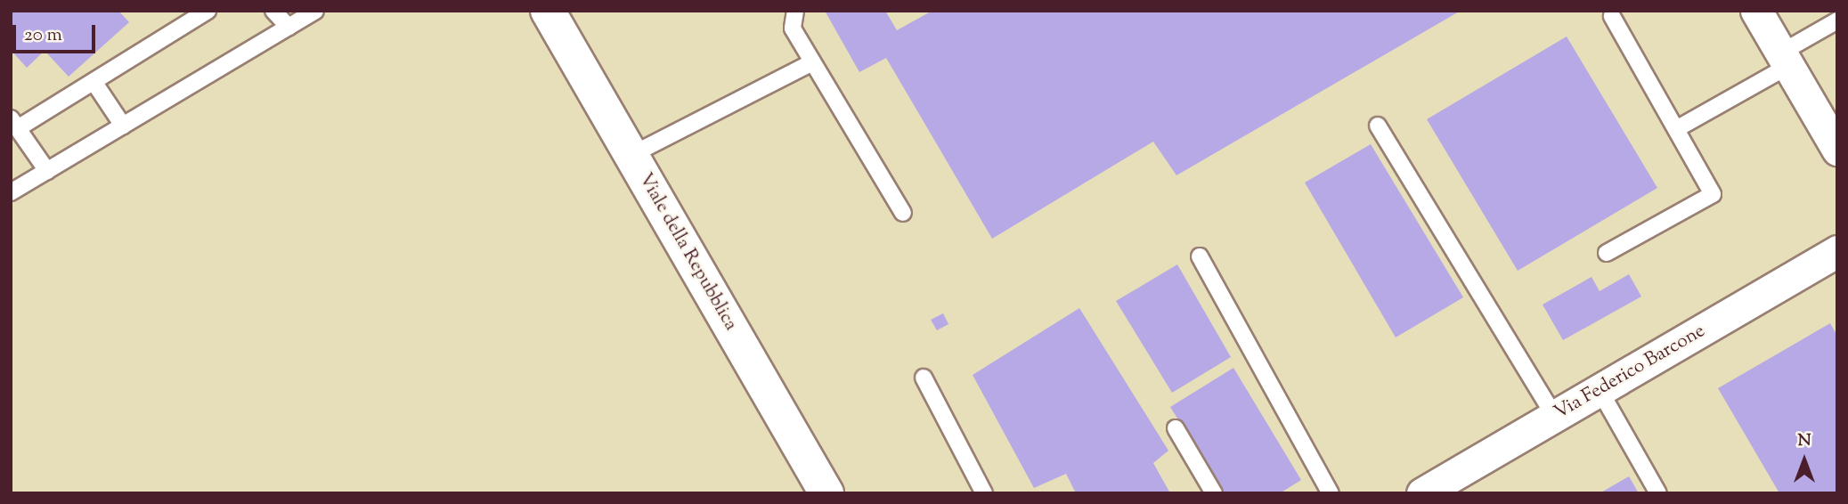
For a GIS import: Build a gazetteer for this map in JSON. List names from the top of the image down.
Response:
{
  "streets": {
    "main road": ["Viale della Repubblica"],
    "street": ["Via Federico Barcone"]
  },
  "scale_bar": "20 m",
  "north": "top"
}
